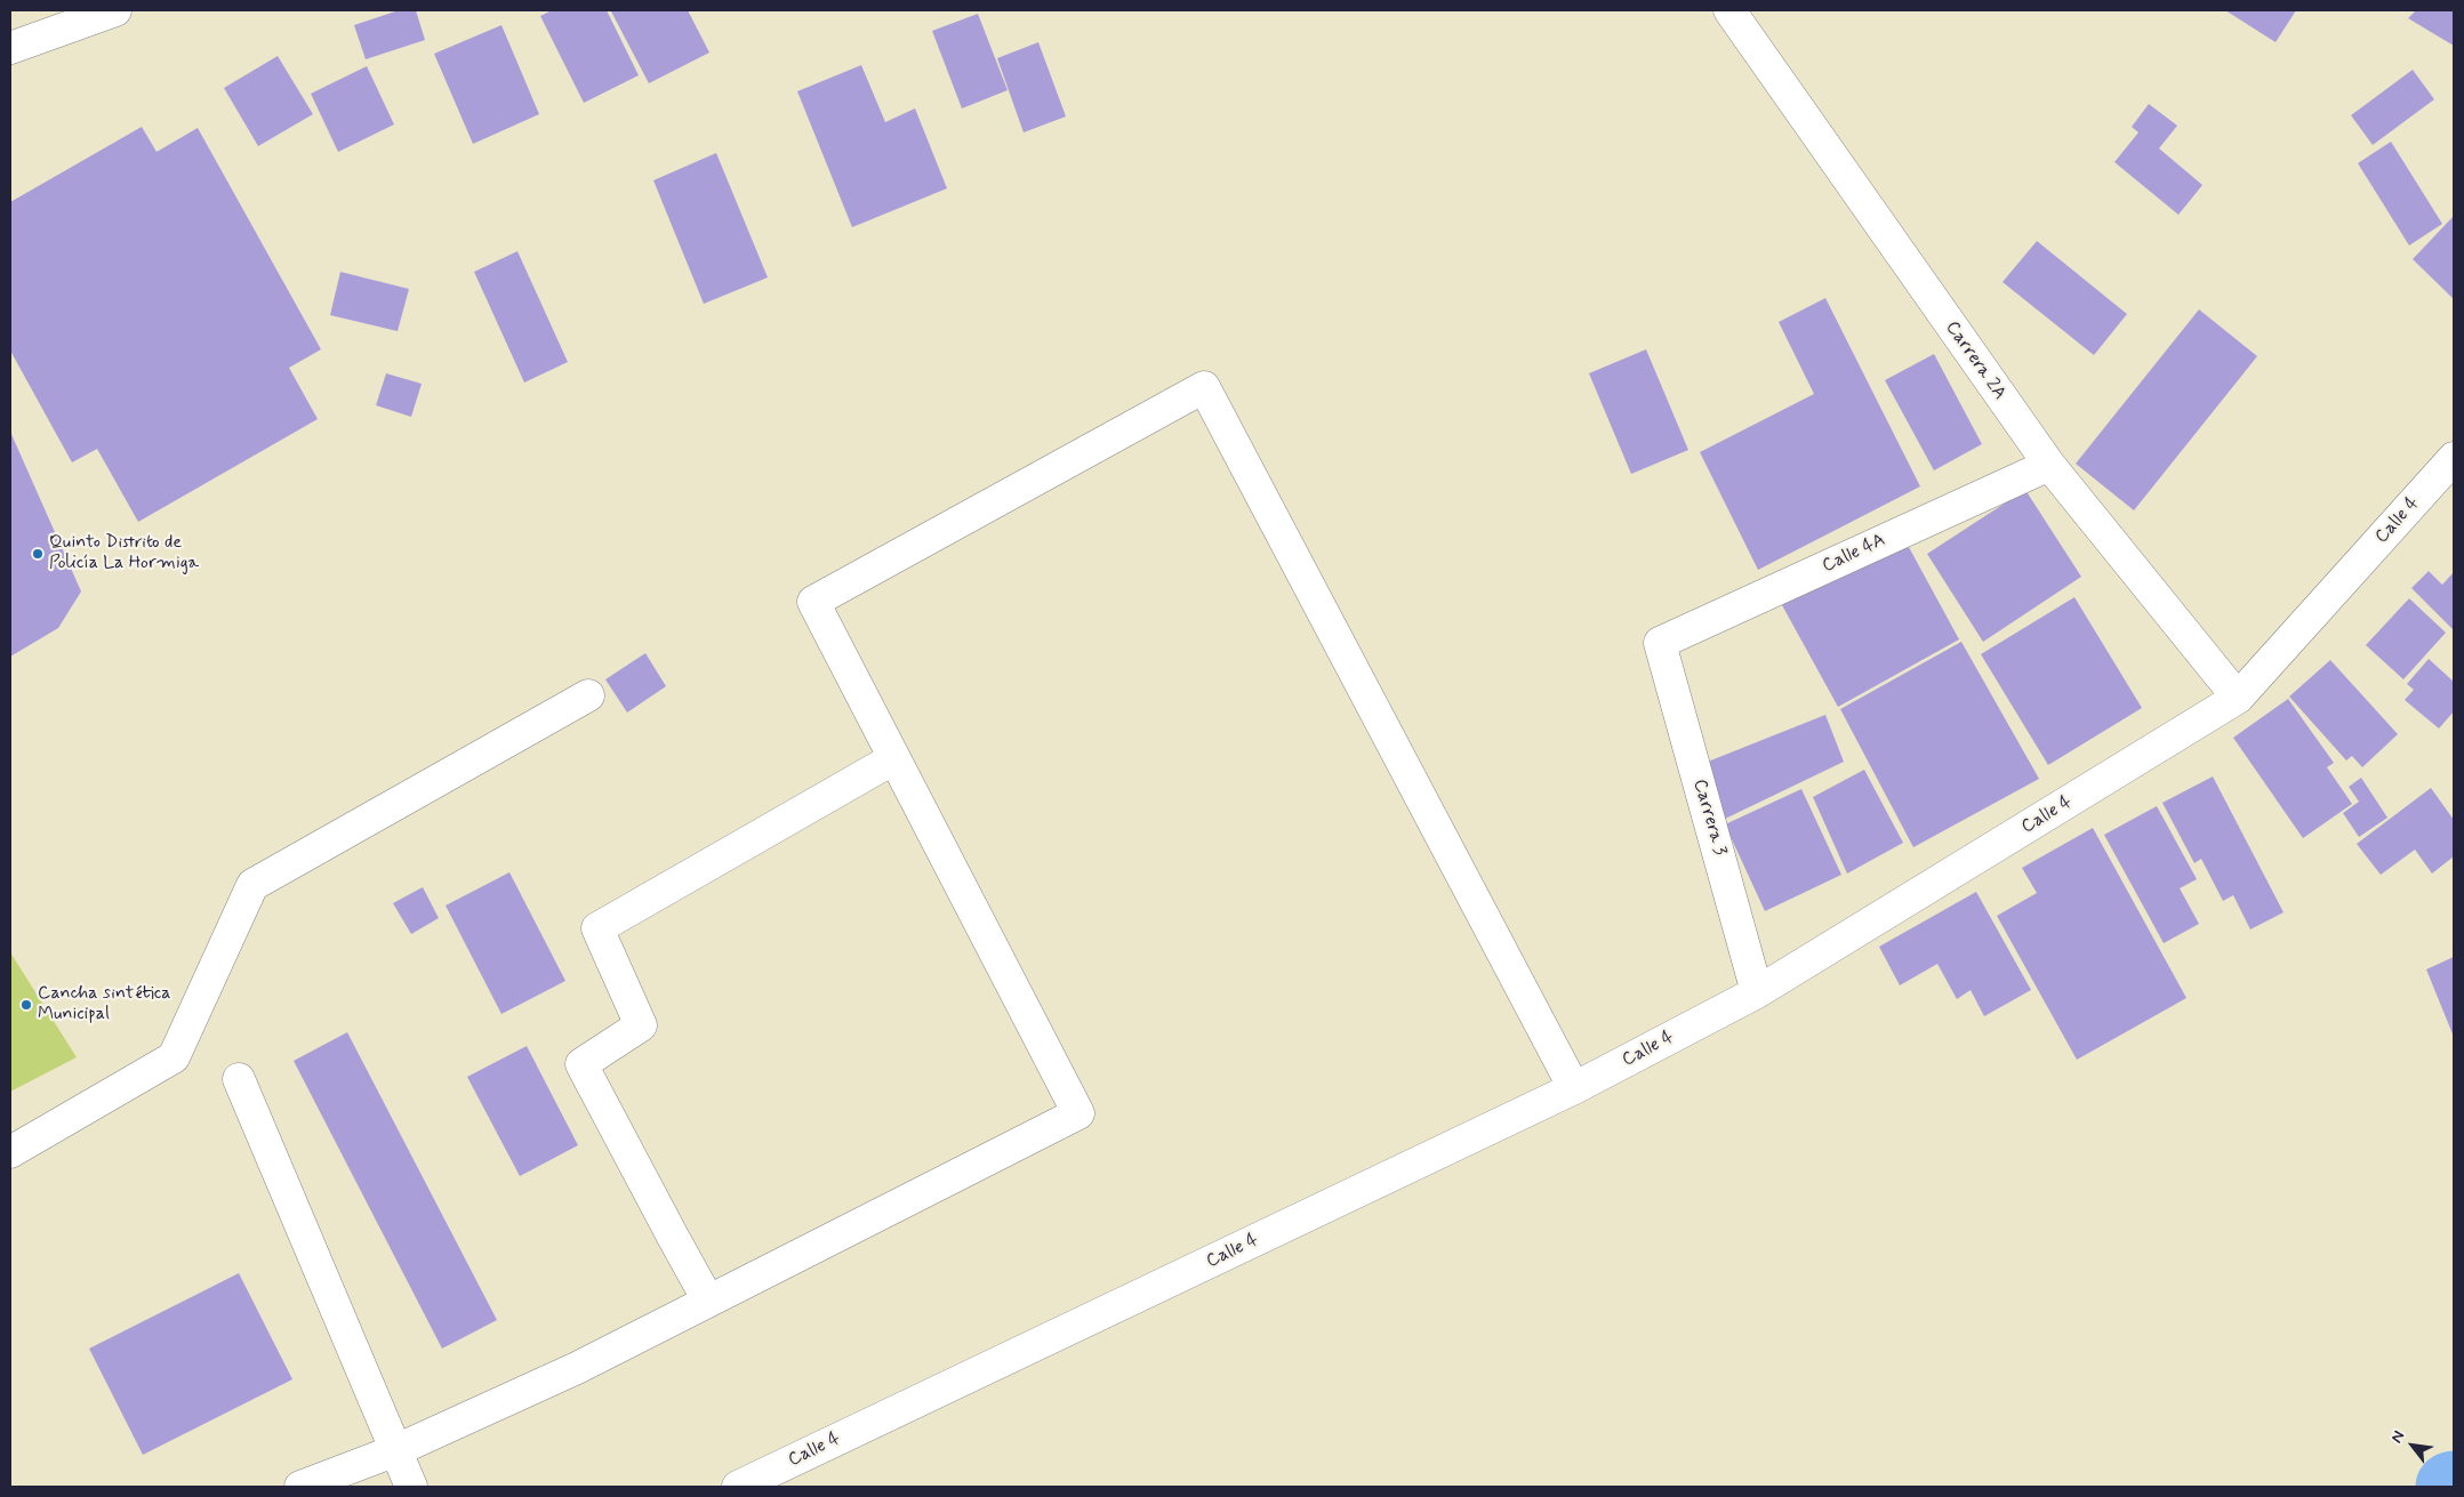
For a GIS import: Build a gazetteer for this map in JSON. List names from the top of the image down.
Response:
{
  "streets": {
    "street": [
      "Carrera 2A",
      "Calle 4",
      "Calle 4A",
      "Carrera 3"
    ]
  },
  "crossings": [
    ["Carrera 2A", "Calle 4"],
    ["Carrera 2A", "Calle 4A"],
    ["Calle 4", "Carrera 3"],
    ["Calle 4A", "Carrera 3"]
  ],
  "places": ["Quinto Distrito de Policía La Hormiga", "Cancha sintética Municipal"],
  "north": "top left"
}
